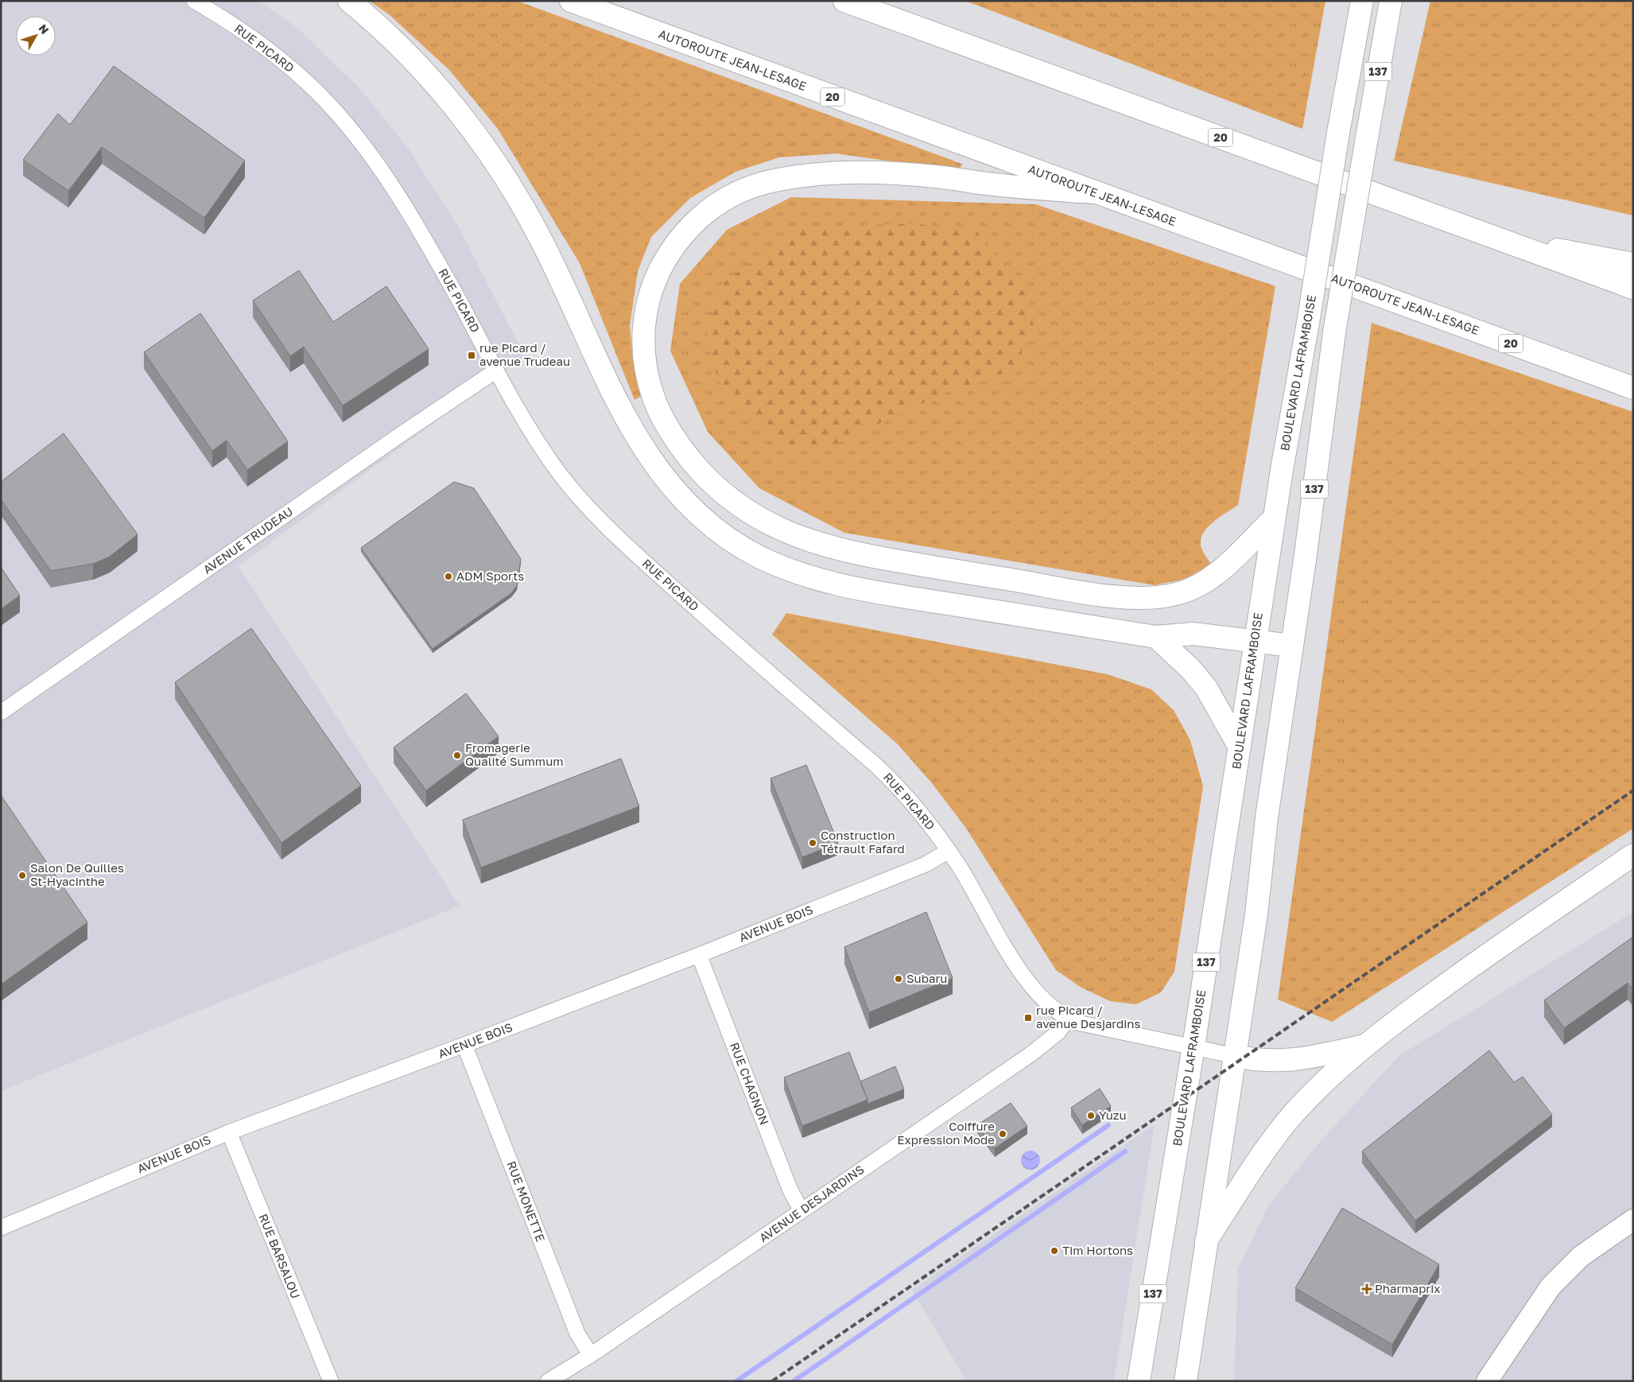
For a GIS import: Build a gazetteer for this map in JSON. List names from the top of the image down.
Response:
{
  "streets": {
    "main road": [
      "AUTOROUTE JEAN-LESAGE",
      "137",
      "20",
      "BOULEVARD LAFRAMBOISE"
    ],
    "street": [
      "RUE PICARD",
      "AVENUE TRUDEAU",
      "AVENUE BOIS",
      "RUE CHAGNON",
      "RUE MONETTE",
      "AVENUE DESJARDINS",
      "RUE BARSALOU"
    ]
  },
  "crossings": [
    ["RUE PICARD", "137"],
    ["RUE PICARD", "BOULEVARD LAFRAMBOISE"],
    ["RUE PICARD", "AVENUE TRUDEAU"],
    ["RUE PICARD", "AVENUE BOIS"],
    ["RUE PICARD", "AVENUE DESJARDINS"],
    ["AVENUE BOIS", "RUE CHAGNON"],
    ["AVENUE BOIS", "RUE MONETTE"],
    ["AVENUE BOIS", "RUE BARSALOU"],
    ["RUE CHAGNON", "AVENUE DESJARDINS"],
    ["RUE MONETTE", "AVENUE DESJARDINS"]
  ],
  "places": {
    "transit": ["rue Picard / avenue Trudeau", "rue Picard / avenue Desjardins"],
    "other": [
      "ADM Sports",
      "Fromagerie Qualité Summum",
      "Construction Tétrault Fafard",
      "Salon De Quilles St-Hyacinthe",
      "Subaru",
      "Yuzu",
      "Coiffure Expression Mode",
      "Tim Hortons"
    ],
    "health": ["Pharmaprix"]
  },
  "north": "top right"
}
